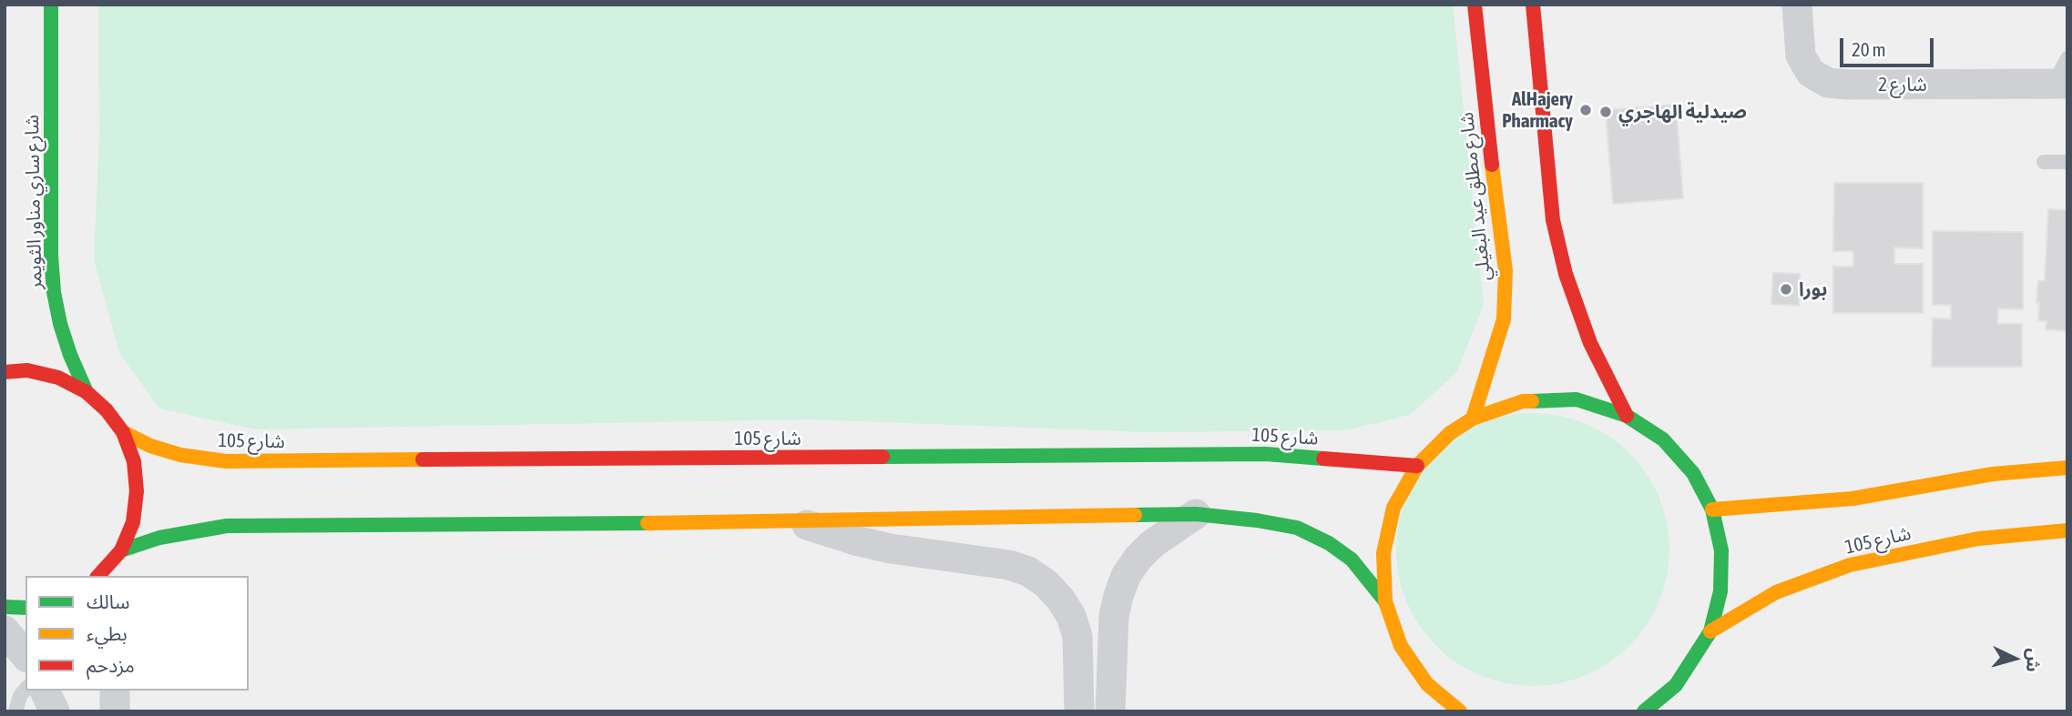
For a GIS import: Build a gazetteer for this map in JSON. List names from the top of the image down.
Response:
{
  "streets": {
    "street": [
      "شارع 2",
      "شارع مطلق عيد البغيلي",
      "شارع ساري مناور الثويمر",
      "شارع 105"
    ]
  },
  "places": ["AlHajery Pharmacy", "صيدلية الهاجري", "بورا"],
  "legend": ["سالك", "بطيء", "مزدحم"],
  "scale_bar": "20 m",
  "north": "right"
}
